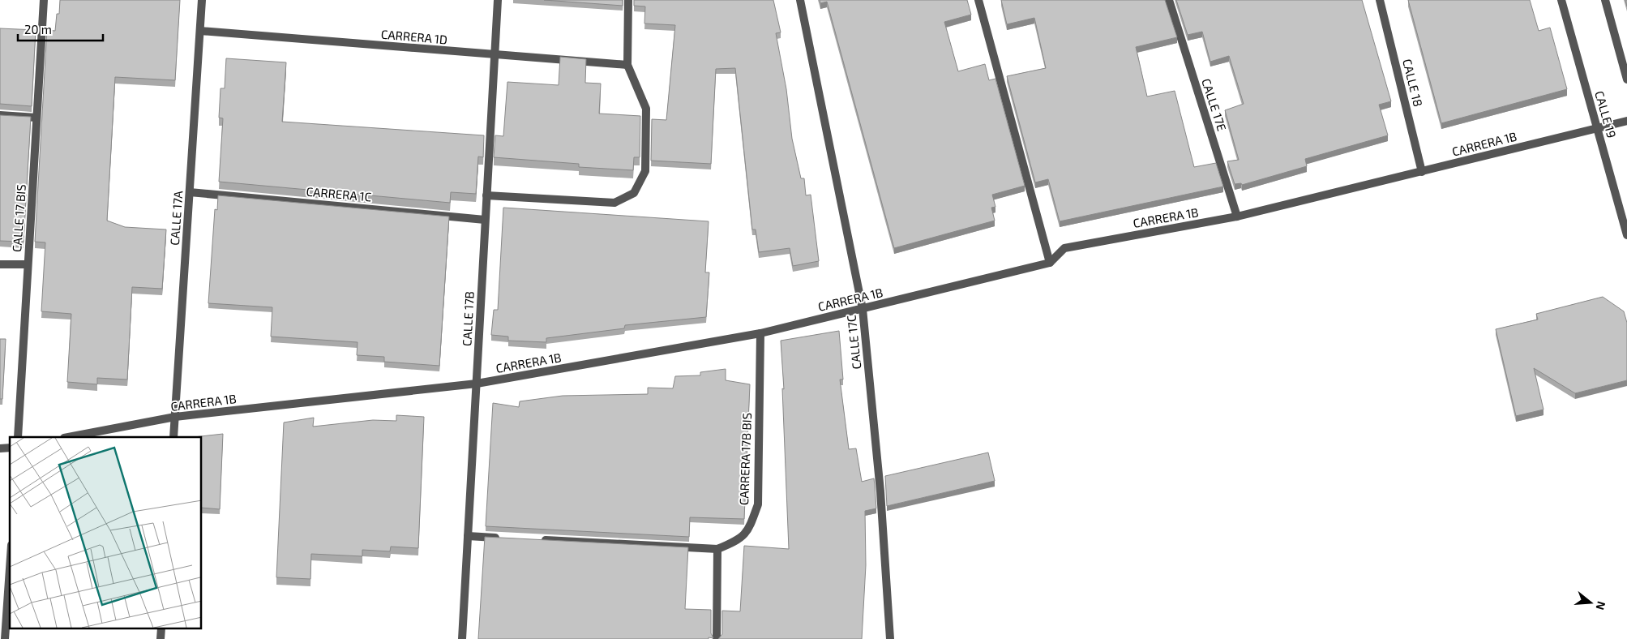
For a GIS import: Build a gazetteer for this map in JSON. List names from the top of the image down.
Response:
{
  "streets": {
    "street": [
      "CARRERA 1D",
      "CALLE 18",
      "CALLE 17E",
      "CALLE 19",
      "CARRERA 1B",
      "CARRERA 1C",
      "CALLE 17 BIS",
      "CALLE 17A",
      "CALLE 17B",
      "CALLE 17C",
      "CARRERA 17B BIS"
    ]
  },
  "crossings": [
    ["CARRERA 1D", "CALLE 17A"],
    ["CARRERA 1D", "CALLE 17B"],
    ["CALLE 18", "CARRERA 1B"],
    ["CALLE 17E", "CARRERA 1B"],
    ["CALLE 19", "CARRERA 1B"],
    ["CARRERA 1B", "CALLE 17A"],
    ["CARRERA 1B", "CALLE 17B"],
    ["CARRERA 1B", "CALLE 17C"],
    ["CARRERA 1B", "CARRERA 17B BIS"],
    ["CARRERA 1C", "CALLE 17A"],
    ["CARRERA 1C", "CALLE 17B"]
  ],
  "scale_bar": "20 m",
  "north": "right"
}
